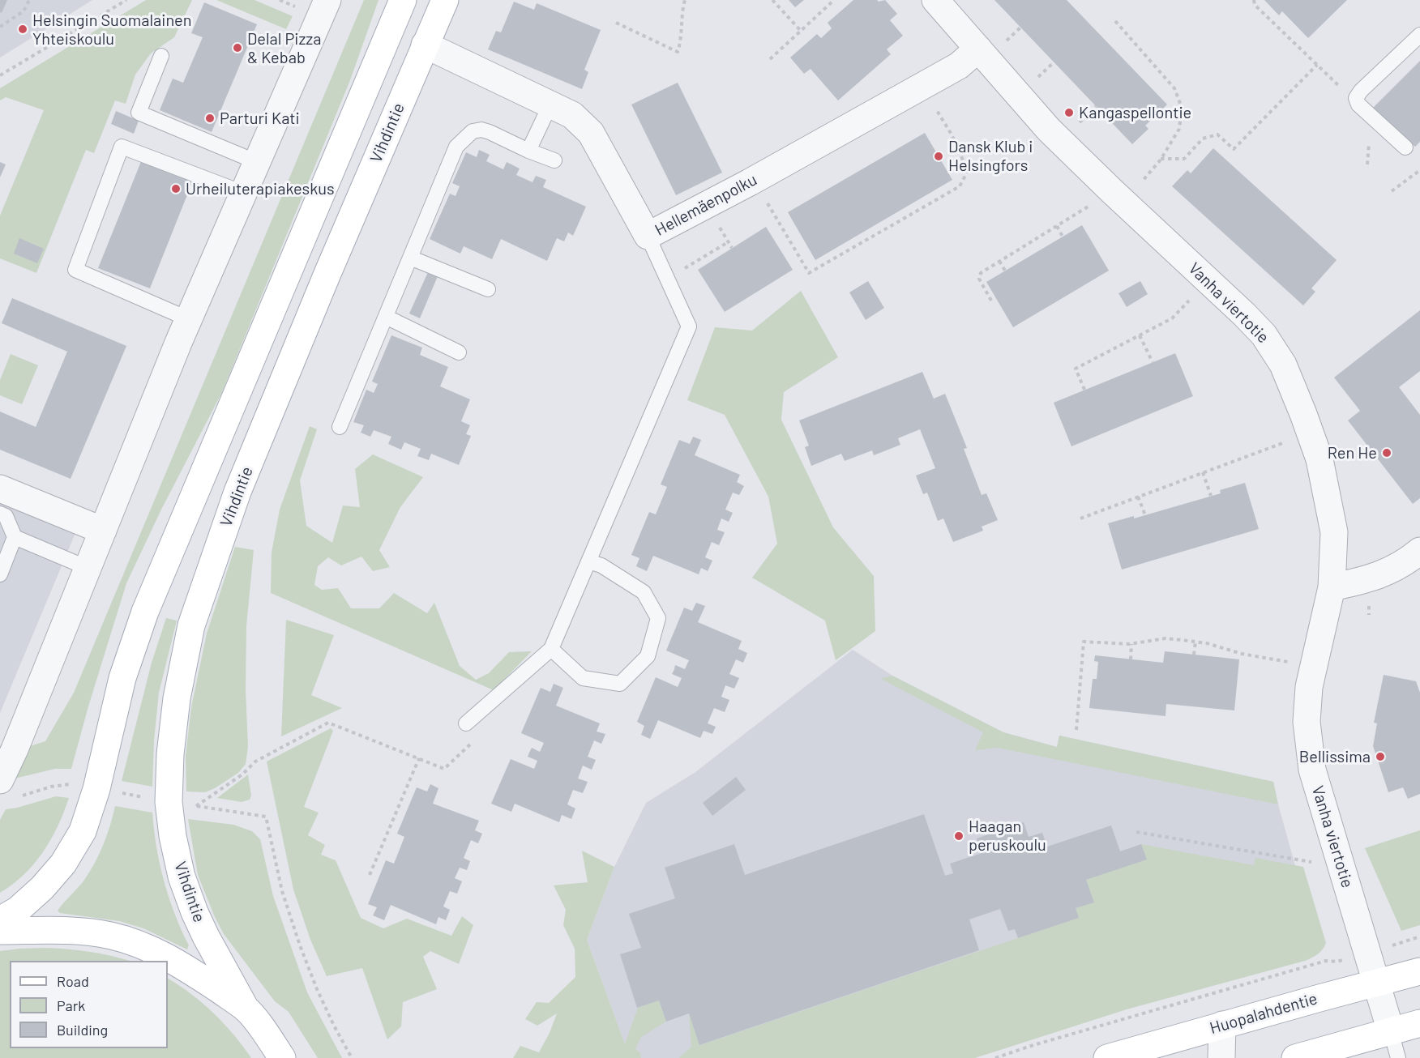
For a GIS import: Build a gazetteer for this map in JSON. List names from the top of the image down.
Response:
{
  "streets": {
    "main road": ["Vihdintie", "Huopalahdentie"],
    "street": ["Hellemäenpolku", "Vanha viertotie"]
  },
  "crossings": [
    ["Vihdintie", "Hellemäenpolku"],
    ["Hellemäenpolku", "Vanha viertotie"],
    ["Vanha viertotie", "Huopalahdentie"]
  ],
  "places": [
    "Helsingin Suomalainen Yhteiskoulu",
    "Delal Pizza & Kebab",
    "Kangaspellontie",
    "Parturi Kati",
    "Dansk Klub i Helsingfors",
    "Urheiluterapiakeskus",
    "Ren He",
    "Bellissima",
    "Haagan peruskoulu"
  ],
  "legend": ["Road", "Park", "Building"]
}
